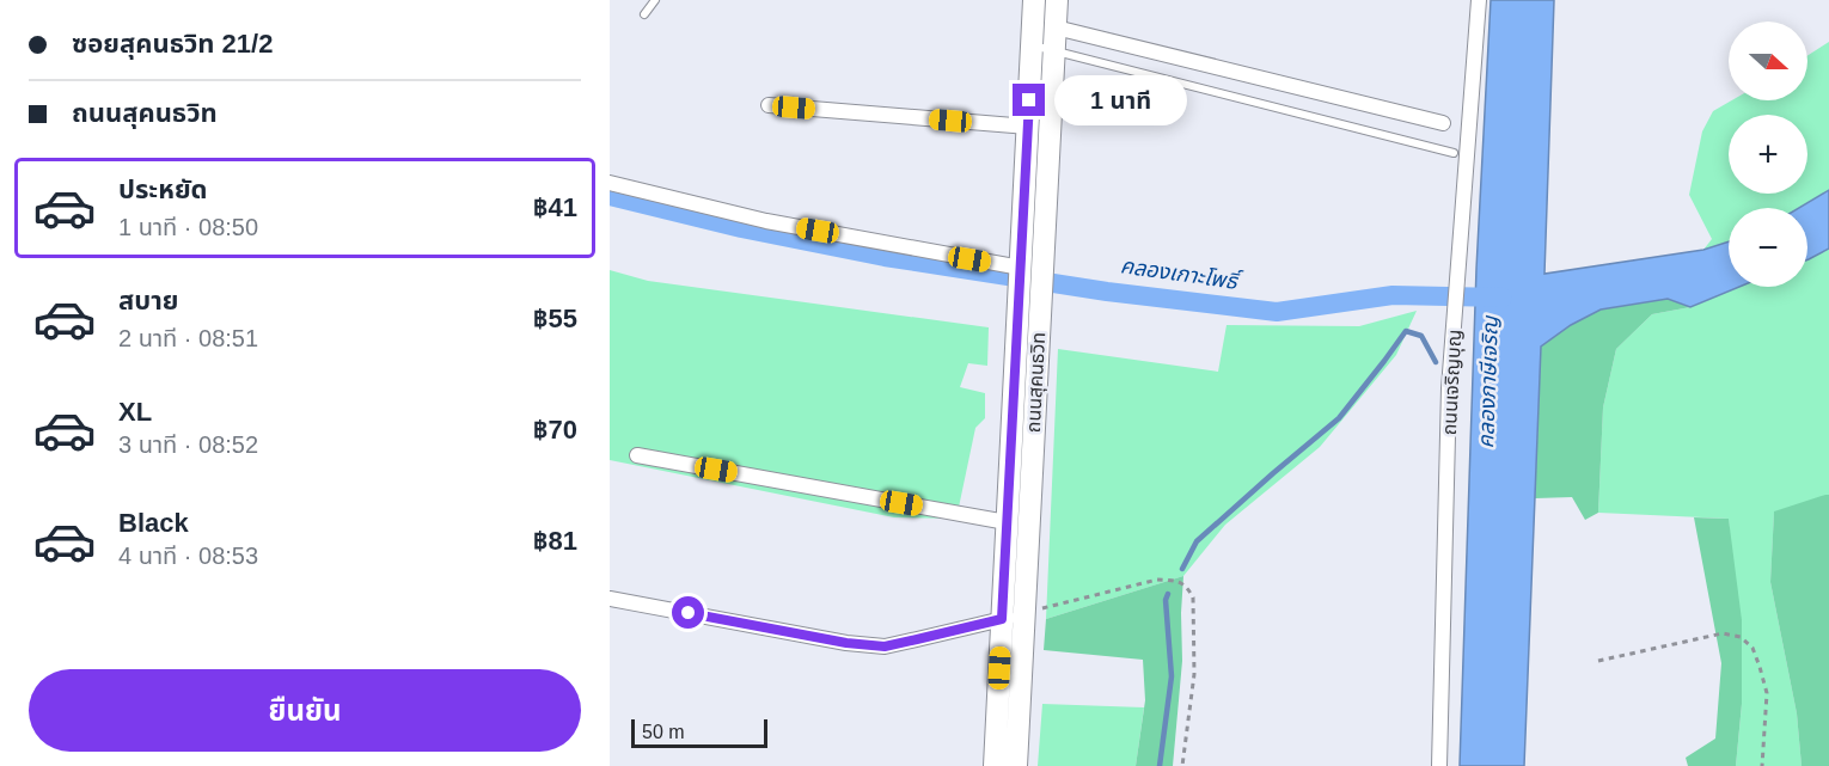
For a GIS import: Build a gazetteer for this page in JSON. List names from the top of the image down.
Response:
{
  "streets": {
    "main road": ["ถนนสุคนธวิท"],
    "street": ["ถนนเจริญบุญ"]
  },
  "water": ["คลองเกาะโพธิ์", "คลองภาษีเจริญ"],
  "scale_bar": "50 m",
  "north": "right",
  "page": {
    "banner": ["ซอยสุคนธวิท 21/2", "ถนนสุคนธวิท"],
    "map_buttons": ["+", "−"],
    "bubble": "1 นาที",
    "list": [
      {
        "name": "ประหยัด",
        "note": "1 นาที · 08:50",
        "value": "฿41"
      },
      {
        "name": "สบาย",
        "note": "2 นาที · 08:51",
        "value": "฿55"
      },
      {
        "name": "XL",
        "note": "3 นาที · 08:52",
        "value": "฿70"
      },
      {
        "name": "Black",
        "note": "4 นาที · 08:53",
        "value": "฿81"
      }
    ],
    "buttons": "ยืนยัน",
    "scale": "50 m"
  }
}
